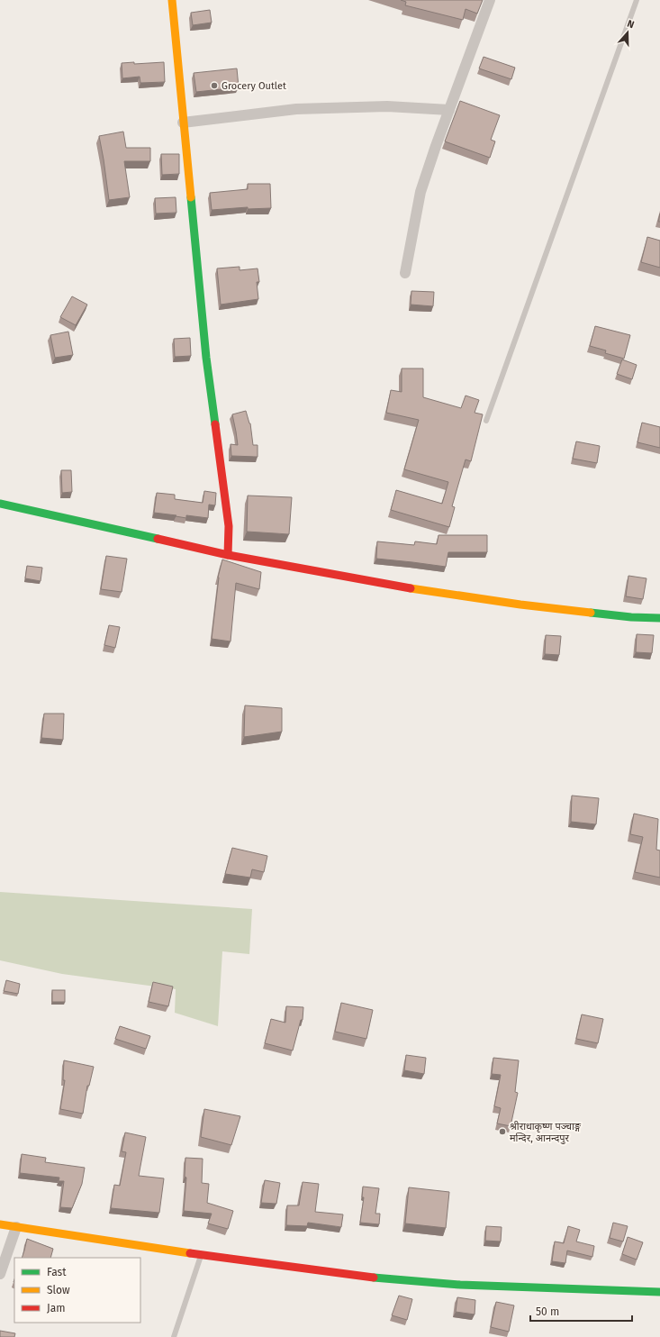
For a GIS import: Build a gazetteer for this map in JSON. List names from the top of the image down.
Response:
{
  "places": ["Grocery Outlet", "श्रीराधाकृष्ण पञ्चाङ्ग मन्दिर, आनन्दपुर"],
  "legend": ["Fast", "Slow", "Jam"],
  "scale_bar": "50 m",
  "north": "top"
}
